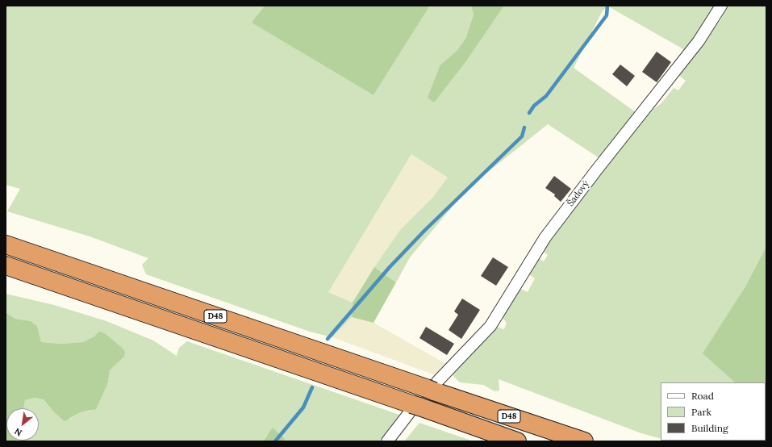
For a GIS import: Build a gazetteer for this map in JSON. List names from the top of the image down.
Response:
{
  "streets": {
    "highway": ["D48"],
    "street": ["Šadový"]
  },
  "crossings": [
    ["Šadový", "D48"]
  ],
  "legend": ["Road", "Park", "Building"],
  "north": "bottom left"
}
